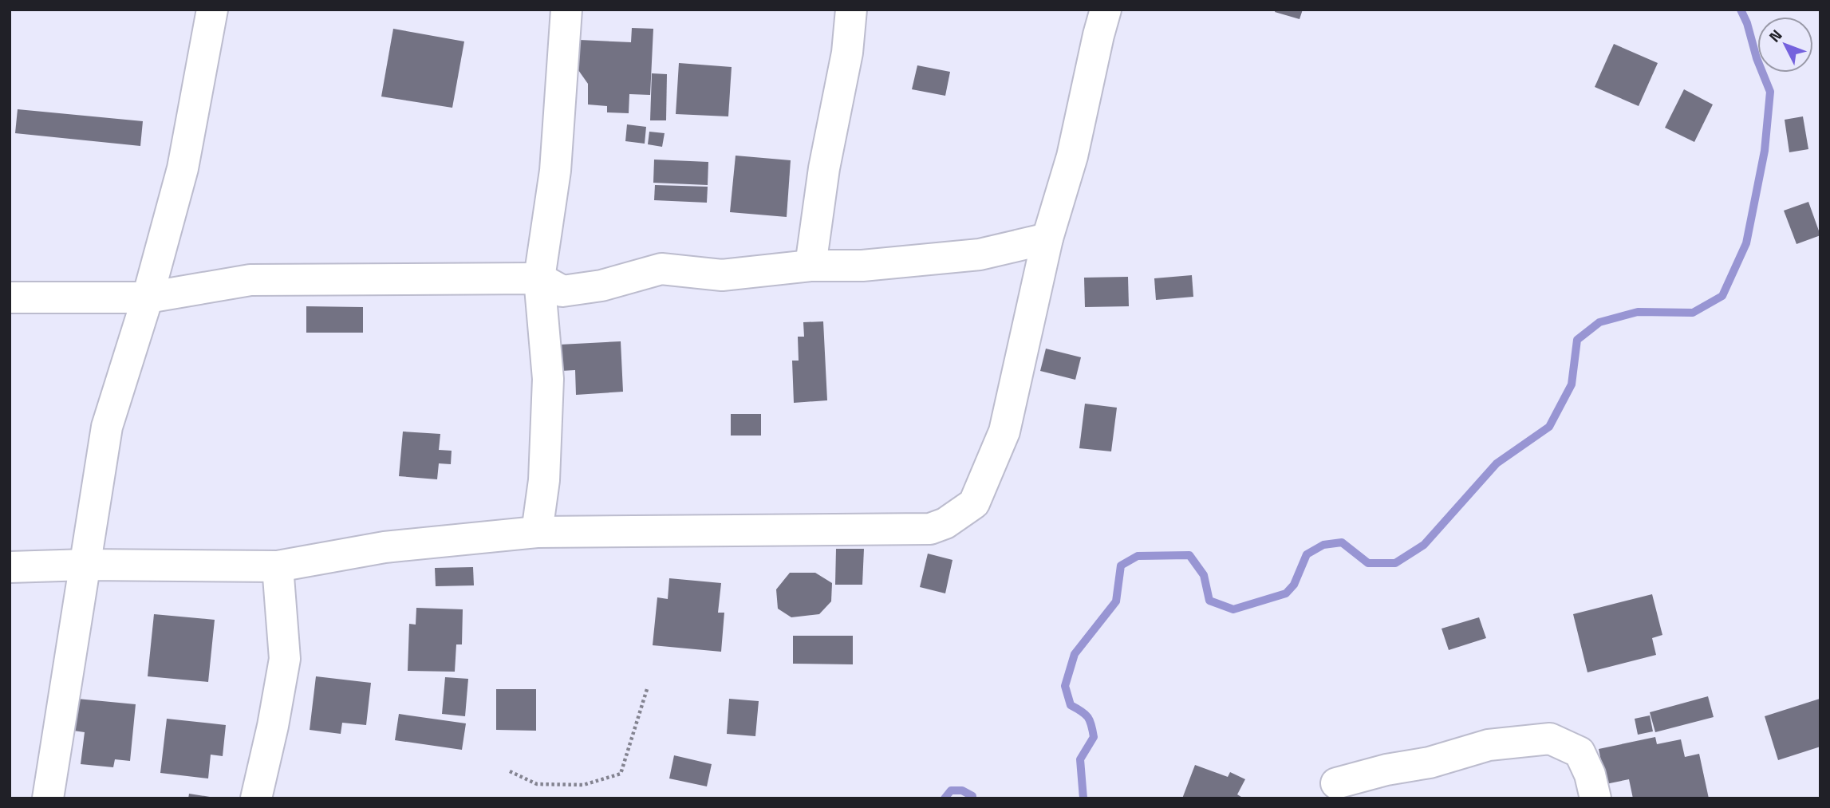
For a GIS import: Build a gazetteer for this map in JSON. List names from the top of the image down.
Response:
{
  "north": "top left"
}
